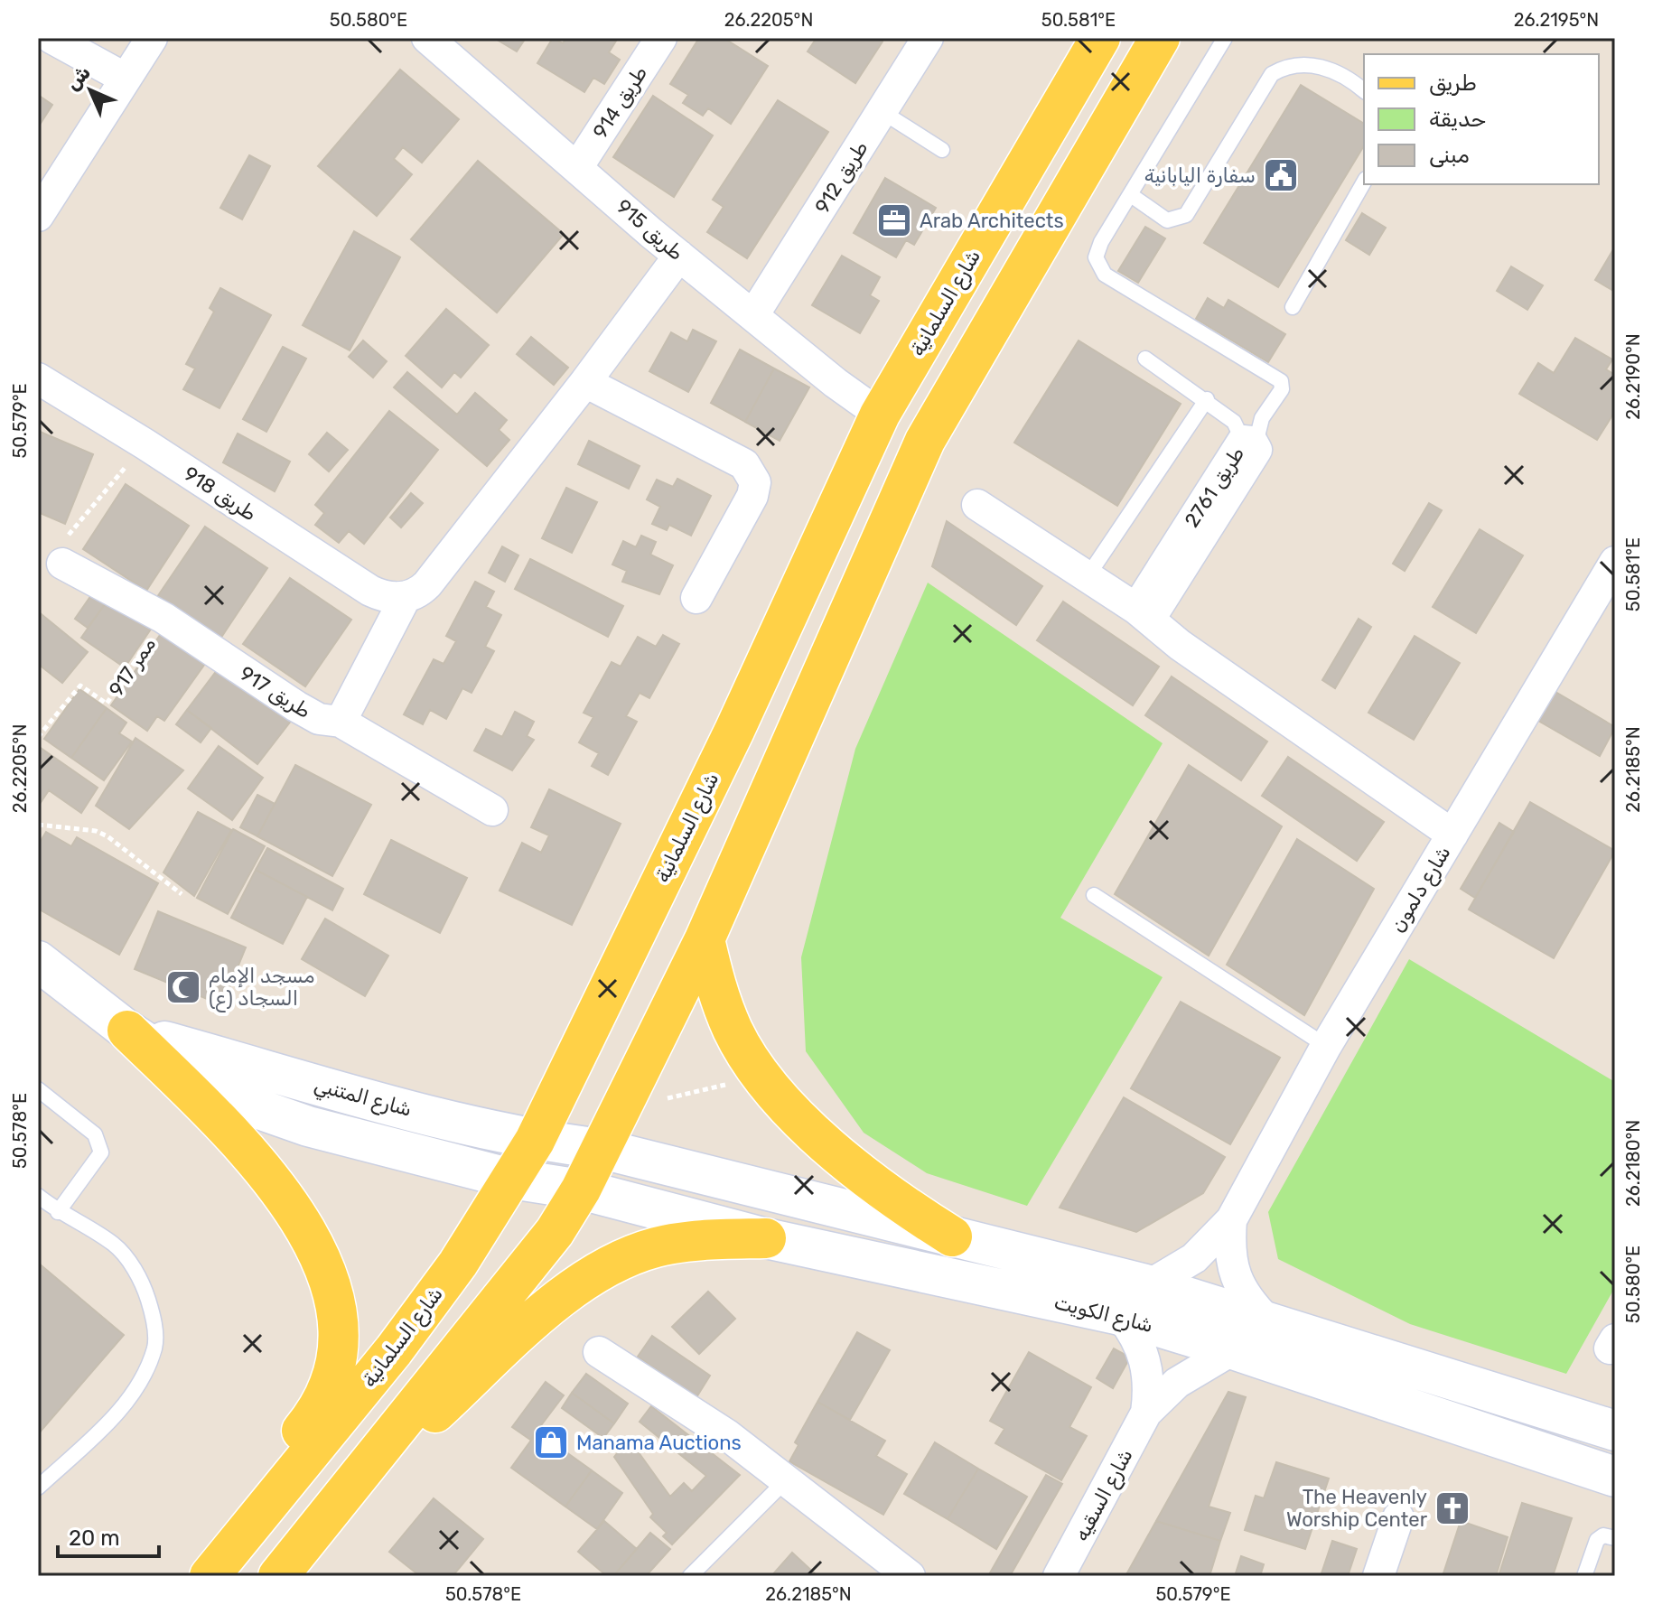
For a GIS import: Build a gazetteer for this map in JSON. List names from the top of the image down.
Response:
{
  "streets": {
    "main road": ["شارع السلمانية", "شارع المتنبي", "شارع الكويت"],
    "street": [
      "طريق 914",
      "طريق 912",
      "طريق 915",
      "طريق 2761",
      "طريق 918",
      "طريق 917",
      "شارع دلمون",
      "شارع السقيه"
    ],
    "path": ["ممر 917"]
  },
  "crossings": [
    ["طريق 914", "طريق 915"],
    ["طريق 912", "طريق 915"],
    ["طريق 915", "شارع السلمانية"],
    ["شارع السلمانية", "شارع المتنبي"],
    ["ممر 917", "طريق 917"],
    ["شارع دلمون", "شارع الكويت"],
    ["شارع المتنبي", "شارع الكويت"],
    ["شارع الكويت", "شارع السقيه"]
  ],
  "places": {
    "public building": ["سفارة اليابانية"],
    "office": ["Arab Architects"],
    "mosque": ["مسجد الإمام السجاد (ع)"],
    "shop": ["Manama Auctions"],
    "church": ["The Heavenly Worship Center"]
  },
  "legend": ["طريق", "حديقة", "مبنى"],
  "scale_bar": "20 m",
  "north": "top left",
  "coordinates": [
    "50.580°E",
    "26.2205°N",
    "50.581°E",
    "26.2195°N",
    "26.2190°N",
    "50.579°E",
    "26.2185°N",
    "50.578°E",
    "26.2180°N"
  ]
}
